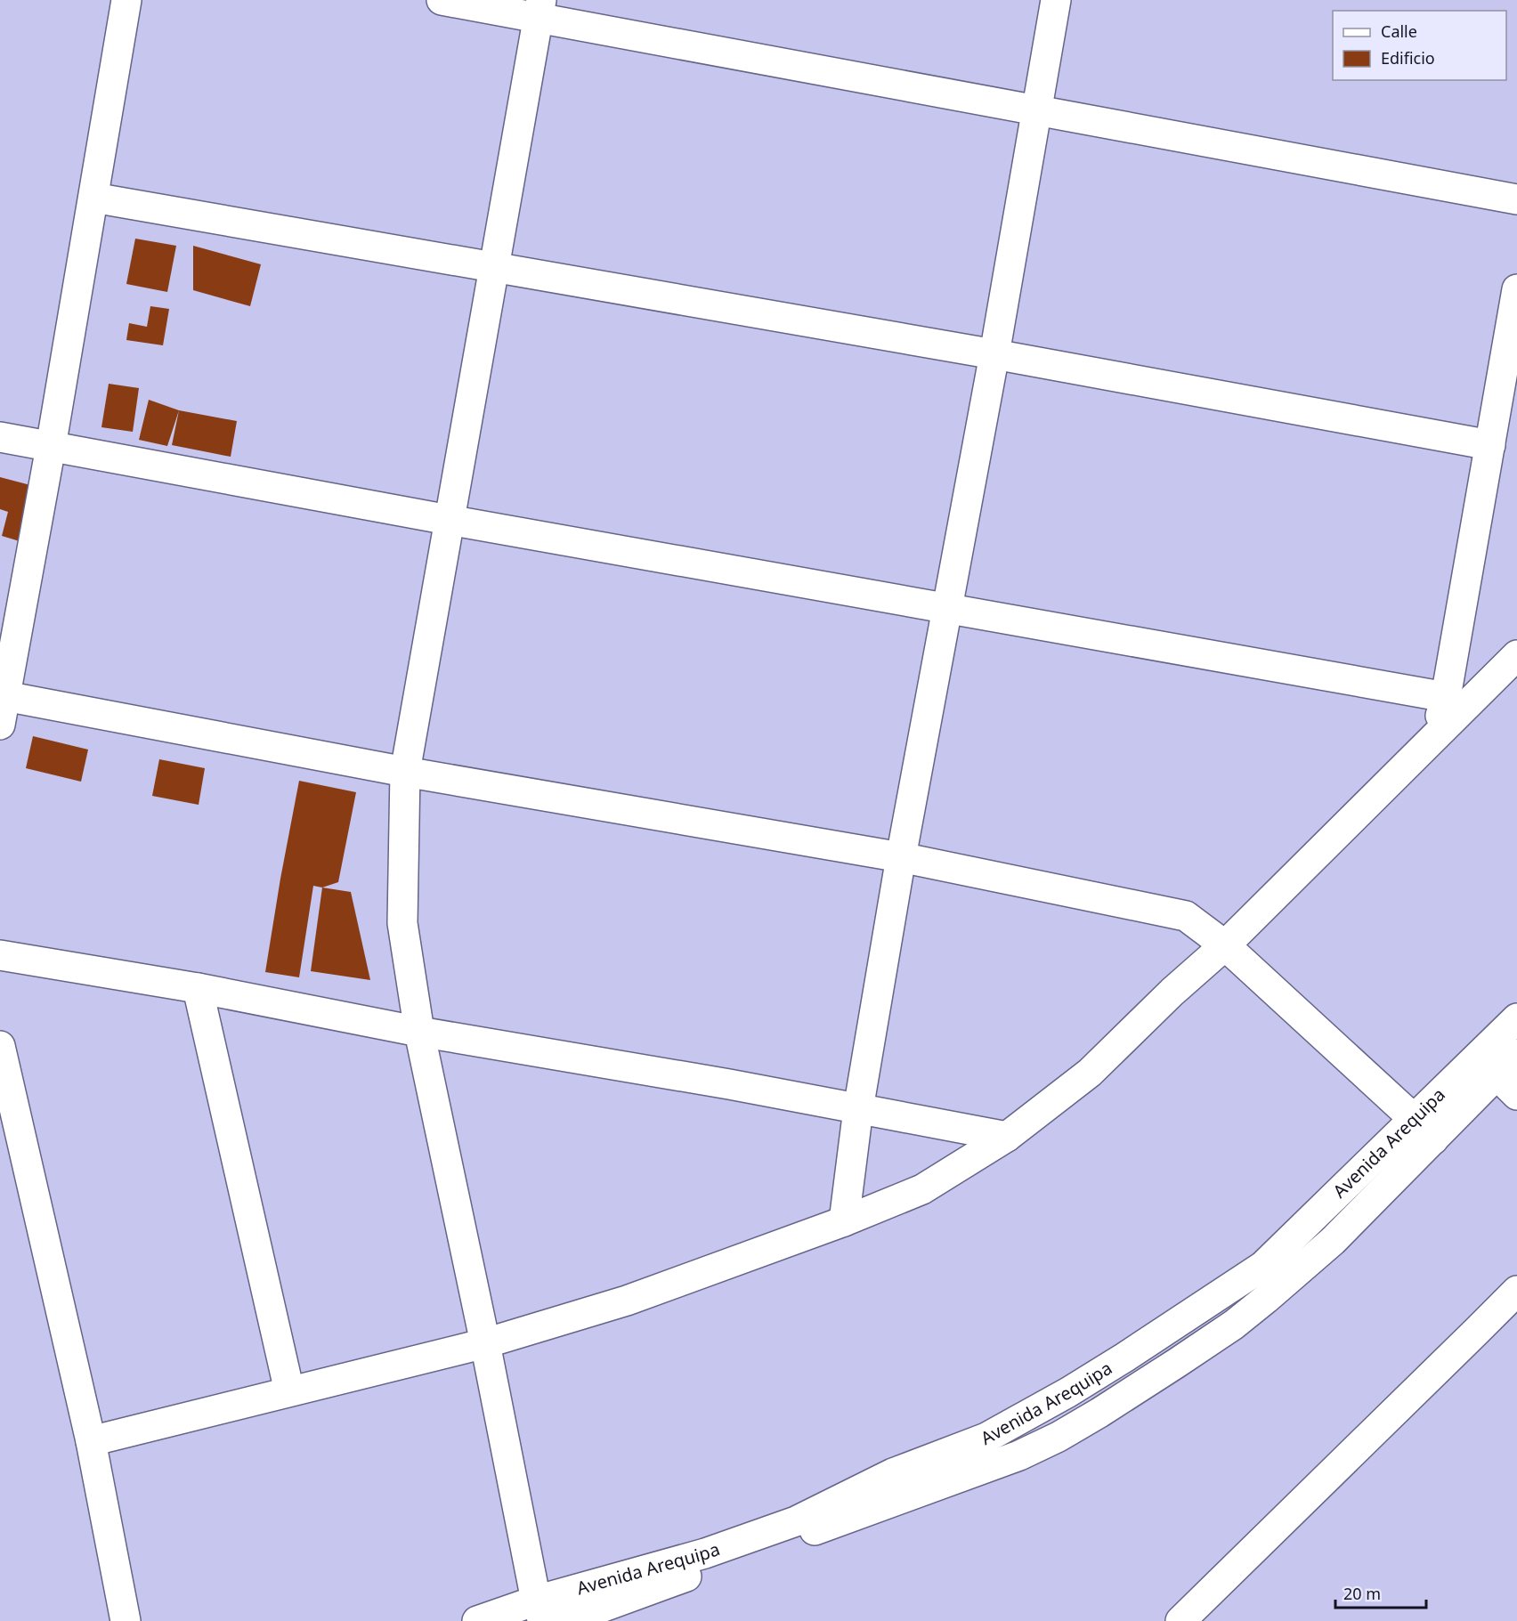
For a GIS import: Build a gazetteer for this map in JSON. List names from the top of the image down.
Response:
{
  "streets": {
    "street": ["Avenida Arequipa"]
  },
  "legend": ["Calle", "Edificio"],
  "scale_bar": "20 m"
}
